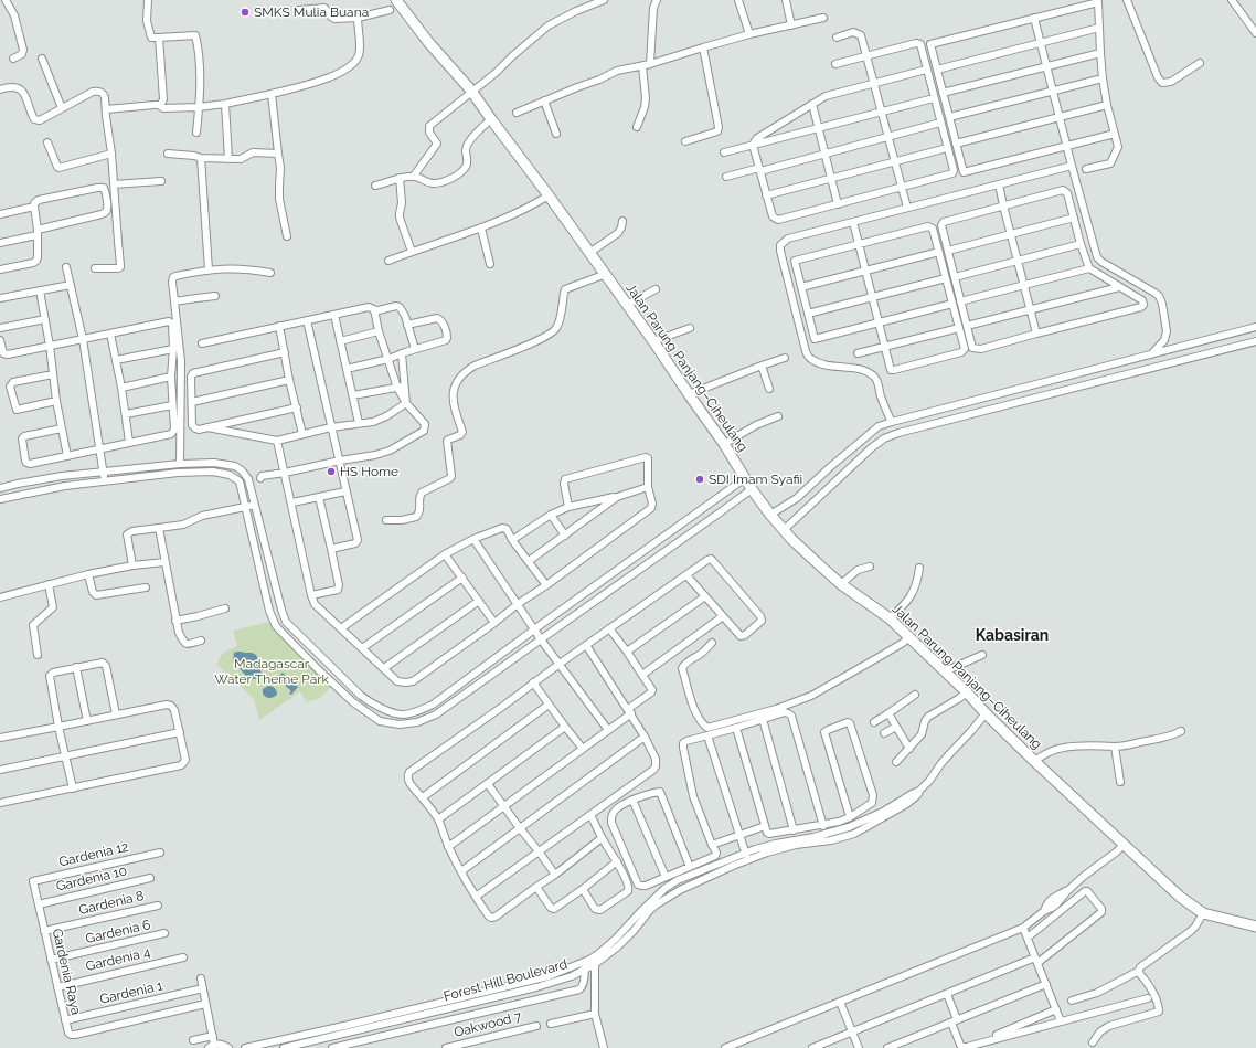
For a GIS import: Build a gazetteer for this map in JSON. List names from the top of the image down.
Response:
{
  "streets": {
    "street": [
      "Jalan Parung Panjang–Ciheulang",
      "Gardenia 12",
      "Gardenia 10",
      "Gardenia 8",
      "Gardenia 6",
      "Gardenia 4",
      "Gardenia Raya",
      "Forest Hill Boulevard",
      "Gardenia 1",
      "Oakwood 7"
    ]
  },
  "crossings": [
    ["Jalan Parung Panjang–Ciheulang", "Forest Hill Boulevard"],
    ["Gardenia 12", "Gardenia Raya"],
    ["Gardenia 10", "Gardenia Raya"],
    ["Gardenia 8", "Gardenia Raya"],
    ["Gardenia 6", "Gardenia Raya"],
    ["Gardenia 4", "Gardenia Raya"],
    ["Gardenia Raya", "Gardenia 1"]
  ],
  "districts": ["Kabasiran"],
  "parks": ["Madagascar Water Theme Park"],
  "places": ["SMKS Mulia Buana", "HS Home", "SDI Imam Syafii"]
}
